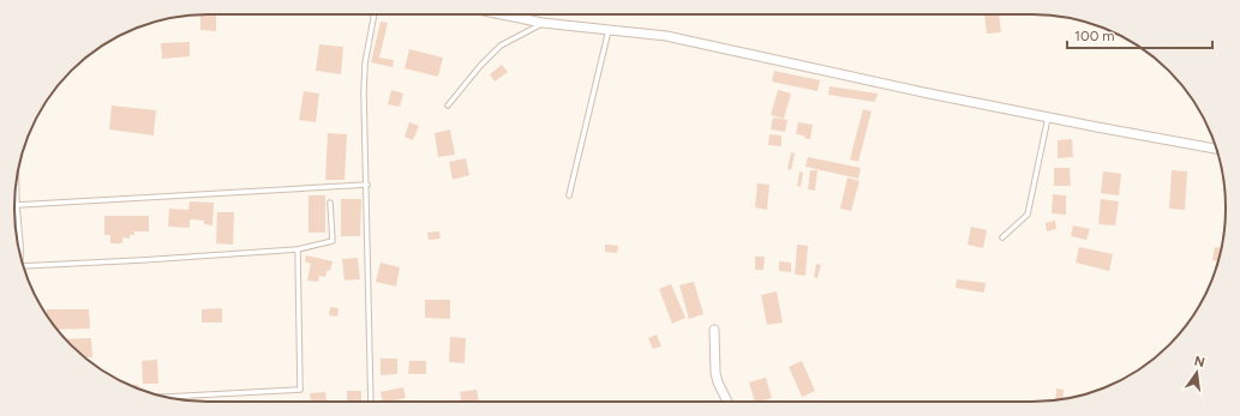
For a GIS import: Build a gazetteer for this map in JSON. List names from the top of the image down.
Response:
{
  "scale_bar": "100 m",
  "north": "top"
}
